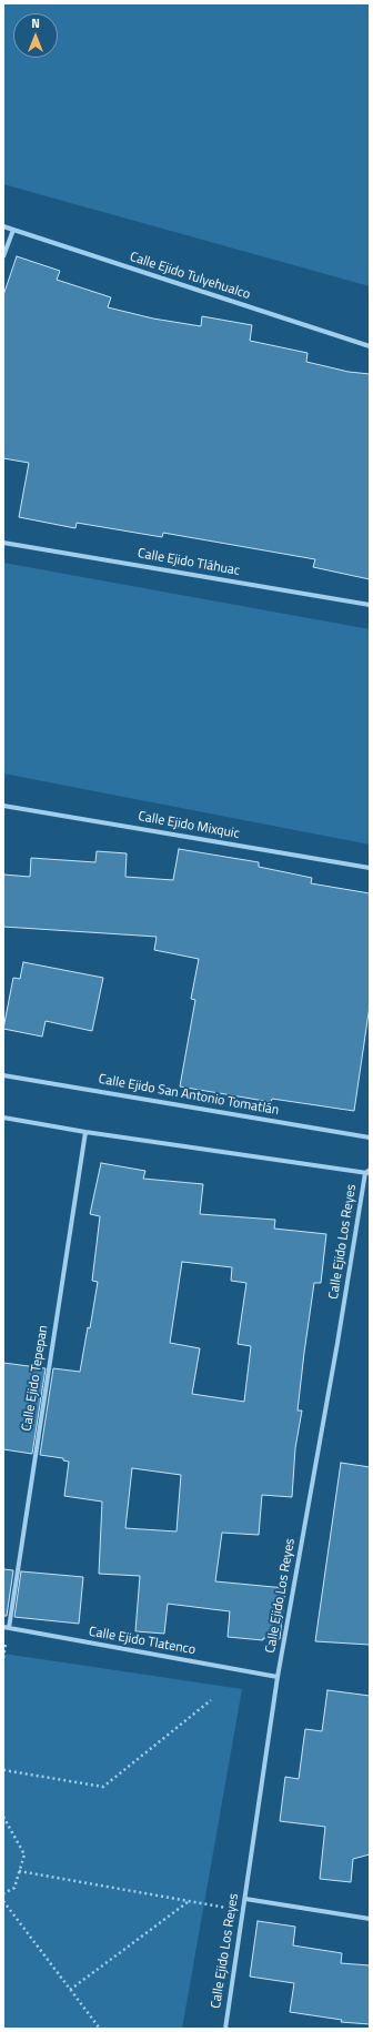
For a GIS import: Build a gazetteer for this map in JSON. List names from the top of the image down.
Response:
{
  "streets": {
    "street": [
      "Calle Ejido Tulyehualco",
      "Calle Ejido Tláhuac",
      "Calle Ejido Mixquic",
      "Calle Ejido San Antonio Tomatlán",
      "Calle Ejido Los Reyes",
      "Calle Ejido Tepepan",
      "Calle Ejido Tlatenco"
    ]
  },
  "crossings": [
    ["Calle Ejido Los Reyes", "Calle Ejido Tlatenco"],
    ["Calle Ejido Tepepan", "Calle Ejido Tlatenco"]
  ],
  "north": "top"
}
